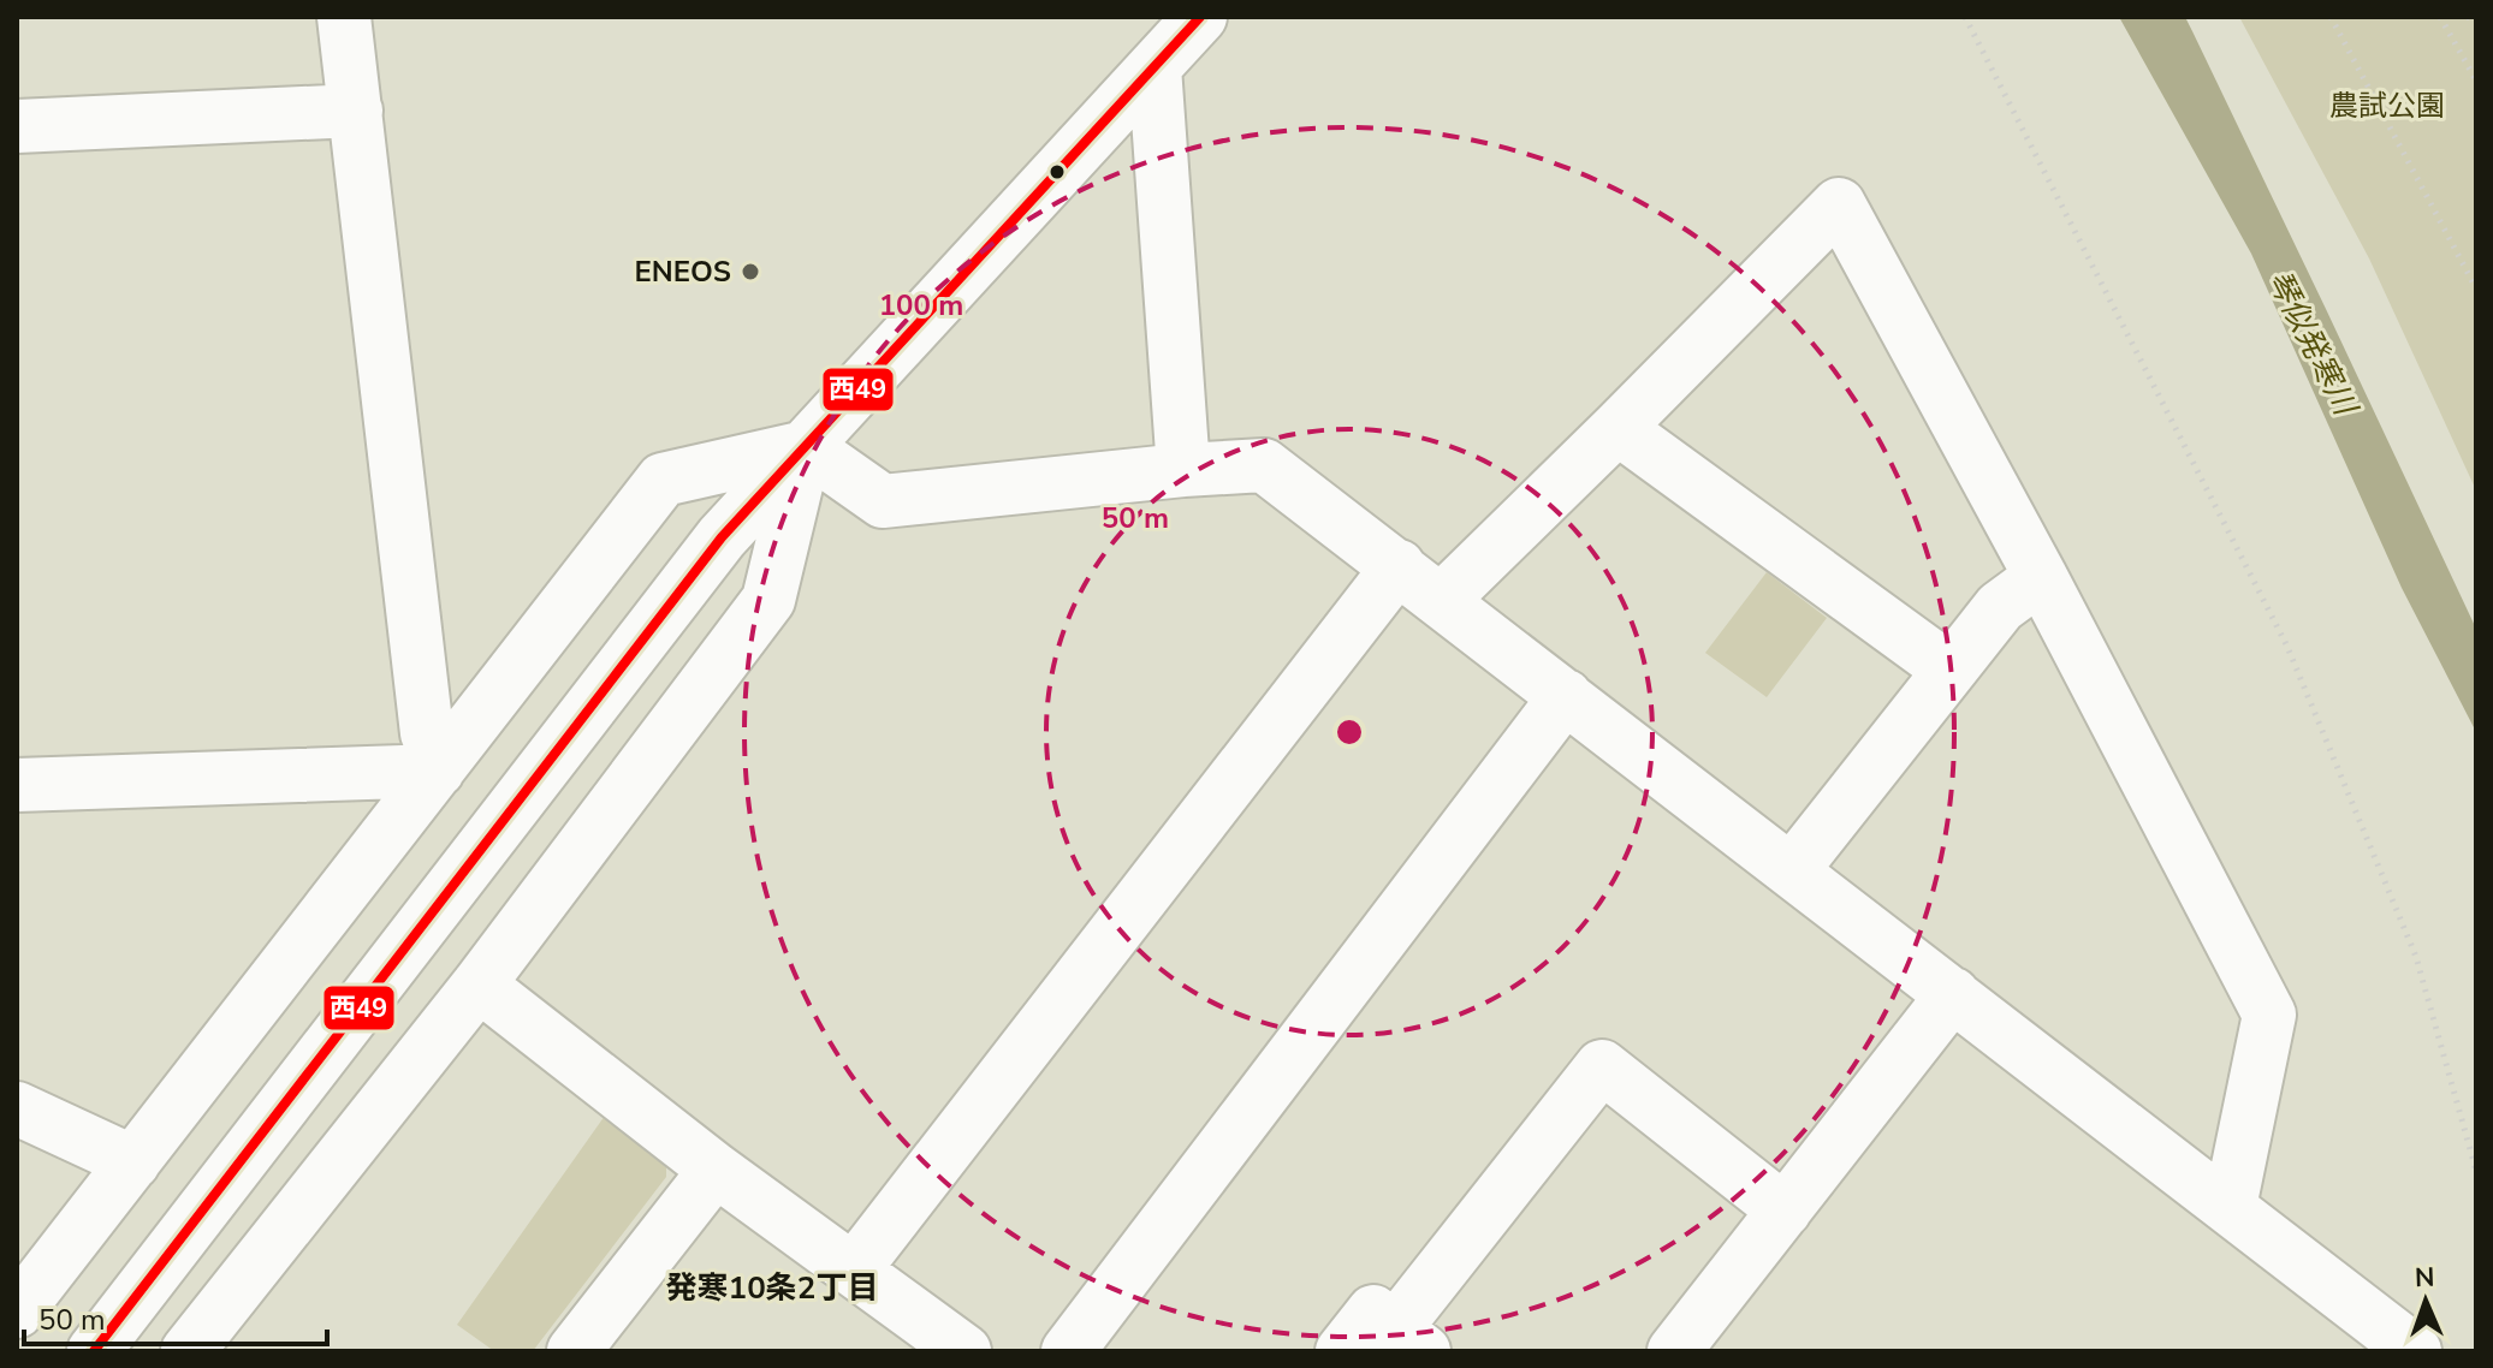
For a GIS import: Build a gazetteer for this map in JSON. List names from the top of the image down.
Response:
{
  "districts": ["発寒10条2丁目"],
  "water": ["琴似発寒川"],
  "parks": ["農試公園"],
  "places": ["ENEOS"],
  "lines": ["transit line 西49"],
  "scale_bar": "50 m",
  "north": "top",
  "rings": ["100 m", "50 m"]
}
